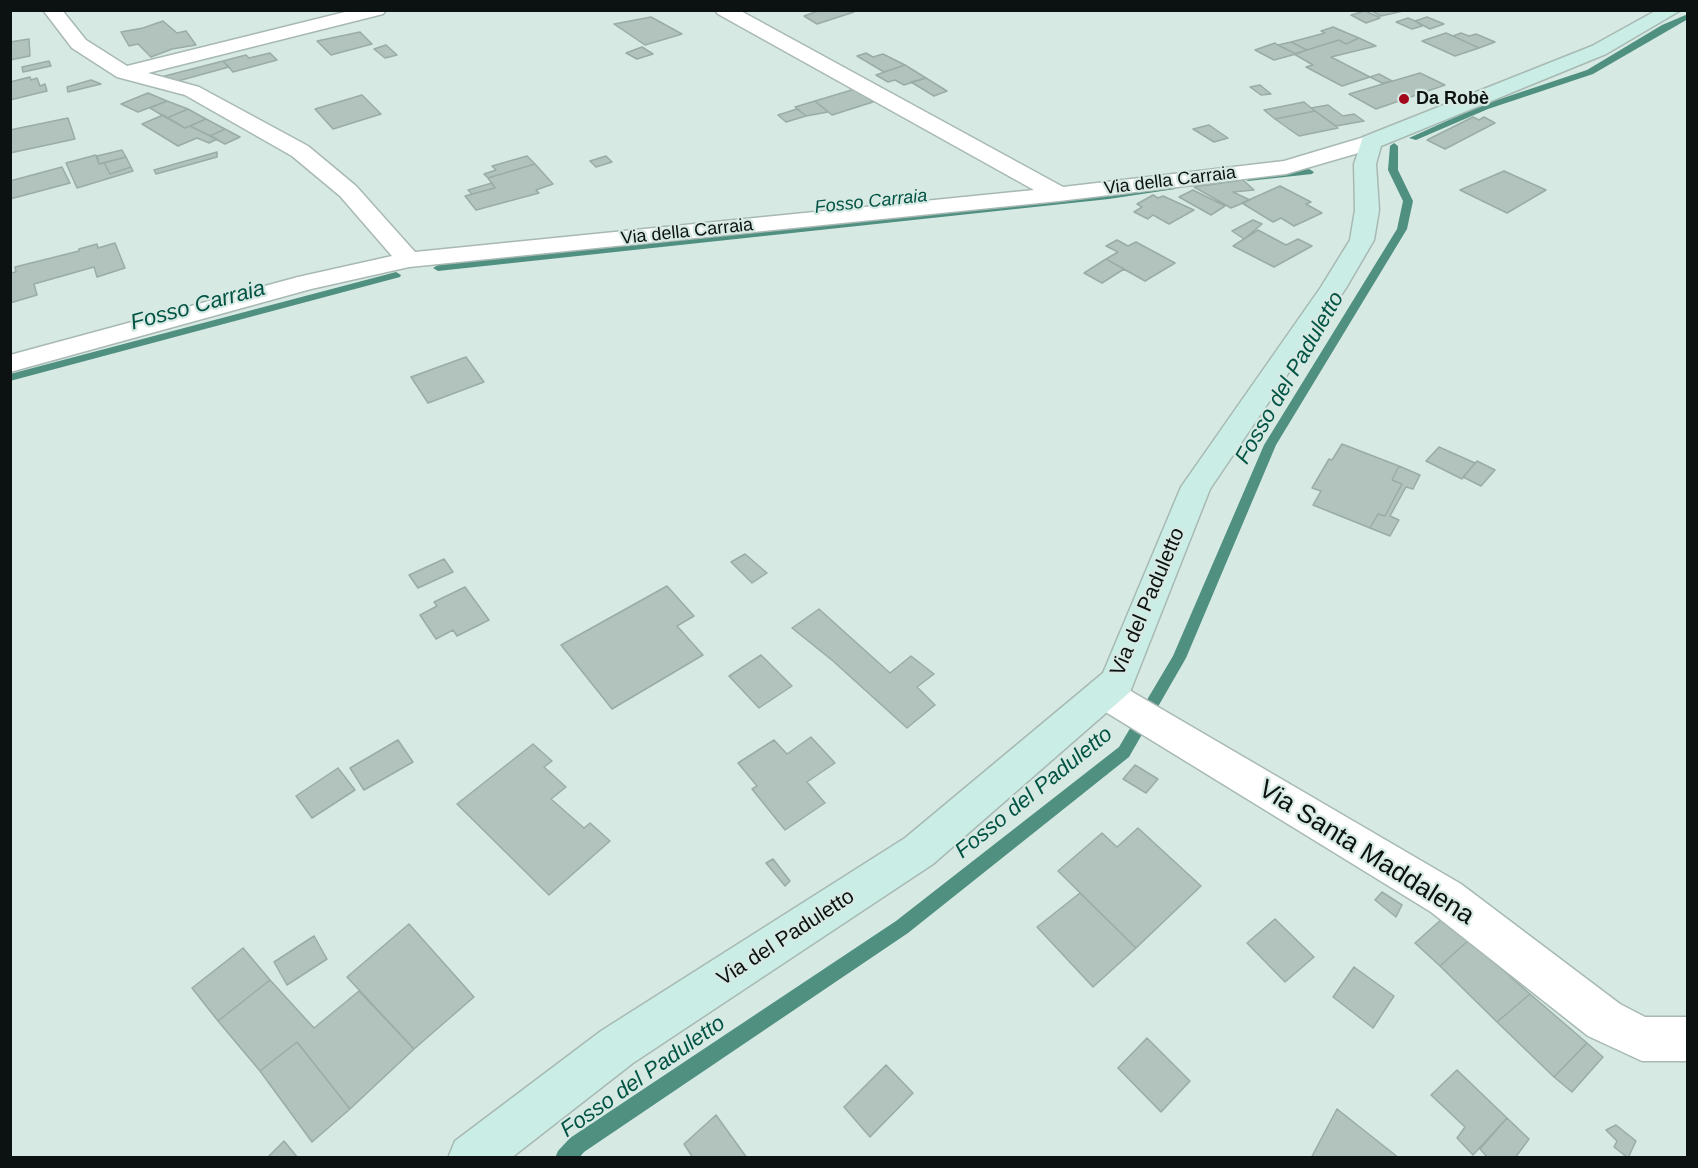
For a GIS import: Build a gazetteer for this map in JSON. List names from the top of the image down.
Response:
{
  "streets": {
    "street": ["Via della Carraia", "Via del Paduletto", "Via Santa Maddalena"]
  },
  "crossings": [
    ["Via della Carraia", "Via del Paduletto"],
    ["Via del Paduletto", "Via Santa Maddalena"]
  ],
  "water": ["Fosso Carraia", "Fosso del Paduletto"],
  "places": ["Da Robè"]
}
